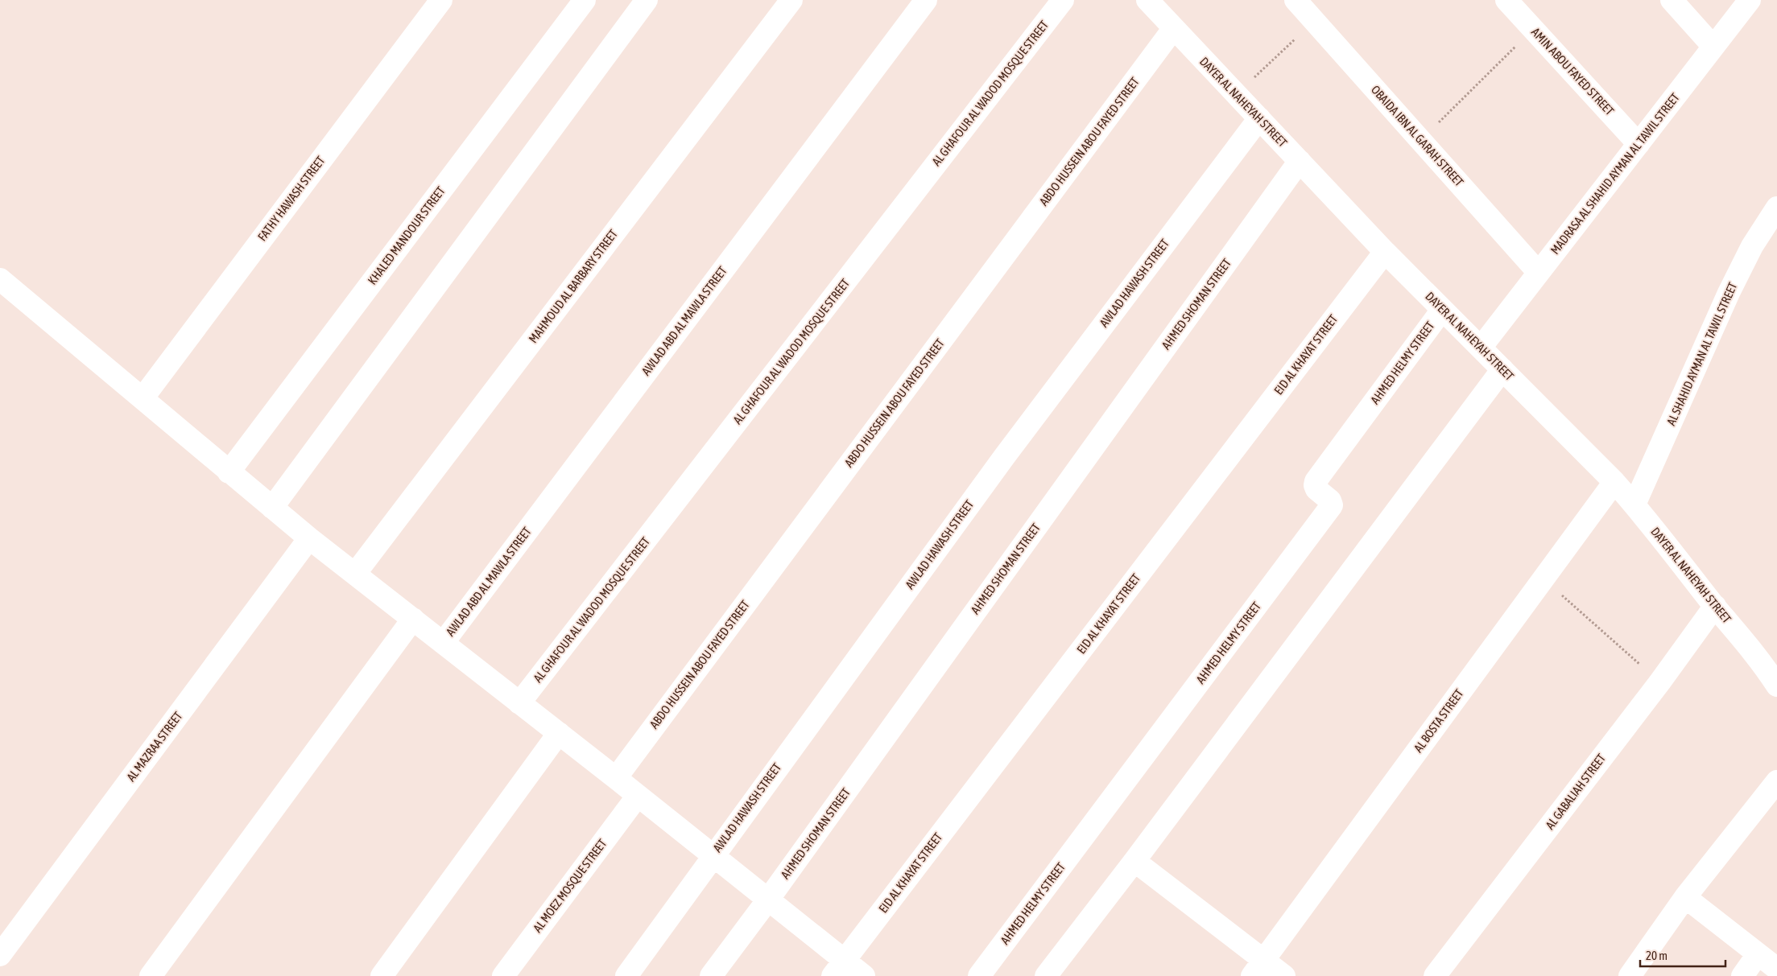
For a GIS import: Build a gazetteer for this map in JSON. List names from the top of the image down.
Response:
{
  "streets": {
    "street": [
      "AMIN ABOU FAYED STREET",
      "AL GHAFOUR AL WADOD MOSQUE STREET",
      "DAYER AL NAHEYAH STREET",
      "OBAIDA IBN AL GARAH STREET",
      "ABDO HUSSEIN ABOU FAYED STREET",
      "MADRASA AL SHAHID AYMAN AL TAWIL STREET",
      "FATHY HAWASH STREET",
      "KHALED MANDOUR STREET",
      "AWLAD HAWASH STREET",
      "MAHMOUD AL BARBARY STREET",
      "AHMED SHOMAN STREET",
      "AWLAD ABD AL MAWLA STREET",
      "AL SHAHID AYMAN AL TAWIL STREET",
      "EID AL KHAYAT STREET",
      "AHMED HELMY STREET",
      "AL BOSTA STREET",
      "AL MAZRAA STREET",
      "AL GABALIAH STREET",
      "AL MOEZ MOSQUE STREET"
    ]
  },
  "crossings": [
    ["AMIN ABOU FAYED STREET", "MADRASA AL SHAHID AYMAN AL TAWIL STREET"],
    ["DAYER AL NAHEYAH STREET", "ABDO HUSSEIN ABOU FAYED STREET"],
    ["DAYER AL NAHEYAH STREET", "MADRASA AL SHAHID AYMAN AL TAWIL STREET"],
    ["DAYER AL NAHEYAH STREET", "AWLAD HAWASH STREET"],
    ["DAYER AL NAHEYAH STREET", "AHMED SHOMAN STREET"],
    ["DAYER AL NAHEYAH STREET", "AL SHAHID AYMAN AL TAWIL STREET"],
    ["DAYER AL NAHEYAH STREET", "EID AL KHAYAT STREET"],
    ["DAYER AL NAHEYAH STREET", "AHMED HELMY STREET"],
    ["DAYER AL NAHEYAH STREET", "AL BOSTA STREET"],
    ["DAYER AL NAHEYAH STREET", "AL GABALIAH STREET"],
    ["OBAIDA IBN AL GARAH STREET", "MADRASA AL SHAHID AYMAN AL TAWIL STREET"]
  ],
  "scale_bar": "20 m"
}
